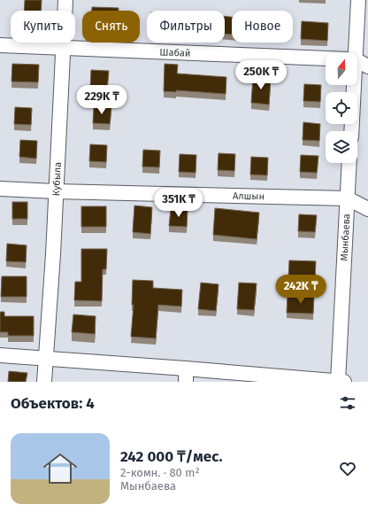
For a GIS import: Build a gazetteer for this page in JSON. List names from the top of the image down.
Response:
{
  "streets": {
    "street": [
      "Шабай",
      "Кубыла",
      "Алшын",
      "Мынбаева"
    ]
  },
  "crossings": [
    ["Шабай", "Кубыла"],
    ["Кубыла", "Алшын"],
    ["Алшын", "Мынбаева"]
  ],
  "north": "top",
  "page": {
    "chip": [
      "Купить",
      "Снять",
      "Фильтры",
      "Новое"
    ],
    "price": [
      "250K ₸",
      "229K ₸",
      "351K ₸",
      "242K ₸"
    ],
    "heading": "Объектов: 4",
    "list": [
      {
        "name": "242 000 ₸/мес.",
        "note": "2-комн. · 80 m² · Мынбаева"
      }
    ]
  }
}
